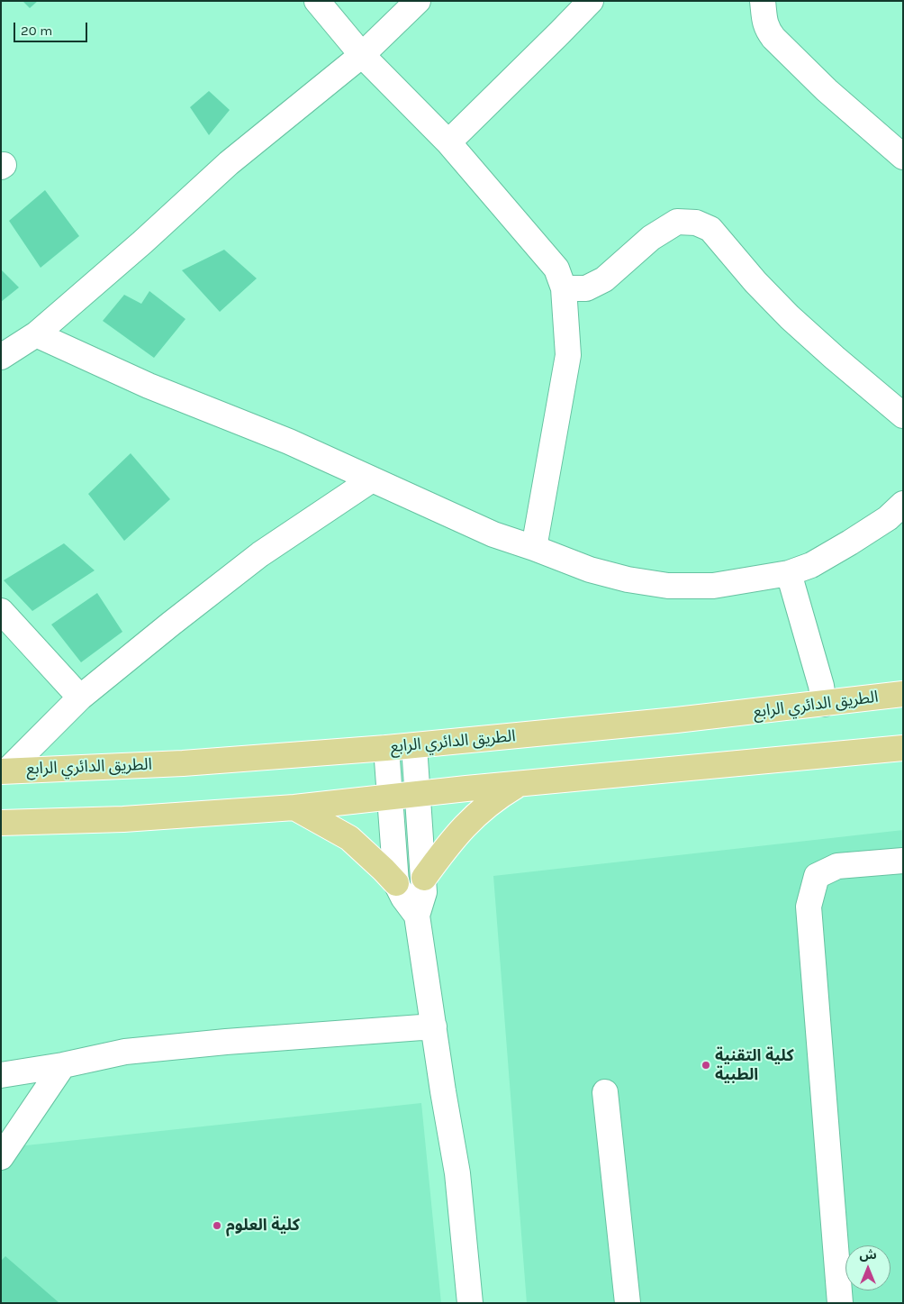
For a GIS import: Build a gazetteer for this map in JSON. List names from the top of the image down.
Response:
{
  "streets": {
    "main road": ["الطريق الدائري الرابع"]
  },
  "places": ["كلية التقنية الطبية", "كلية العلوم"],
  "scale_bar": "20 m",
  "north": "top"
}
